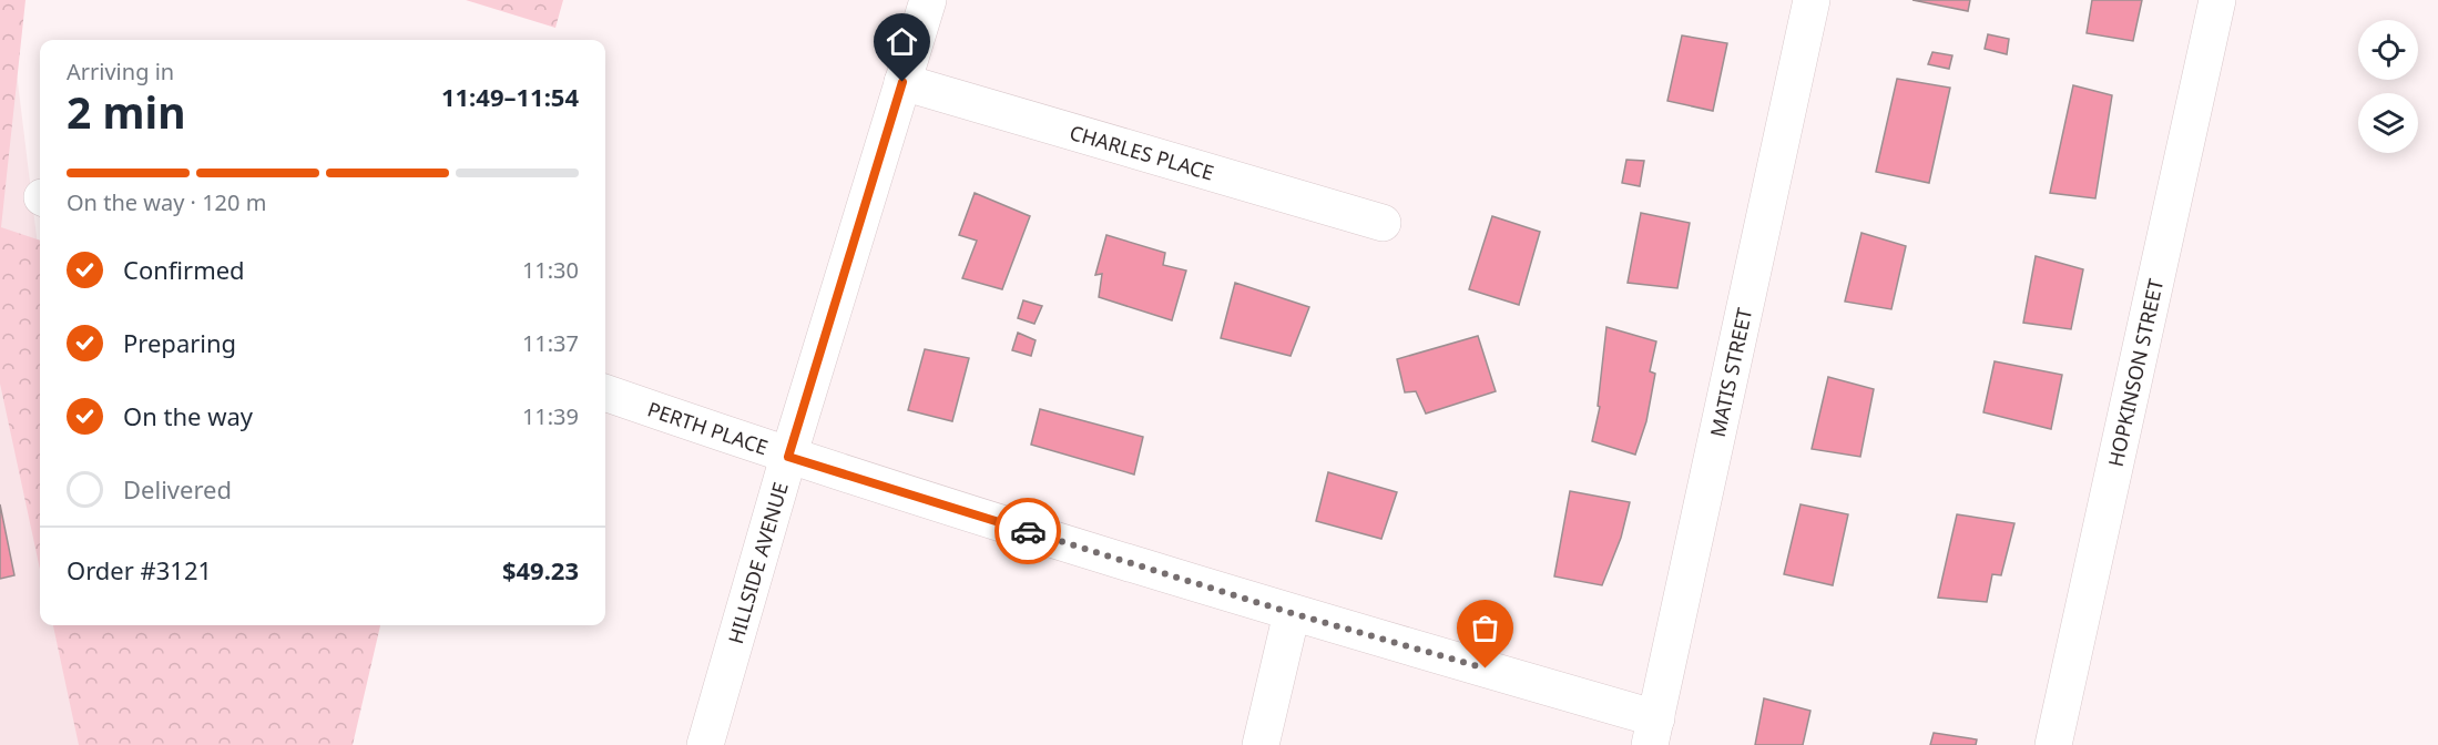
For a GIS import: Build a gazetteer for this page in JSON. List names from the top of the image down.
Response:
{
  "streets": {
    "street": [
      "CHARLES PLACE",
      "MATIS STREET",
      "HOPKINSON STREET",
      "PERTH PLACE",
      "HILLSIDE AVENUE"
    ]
  },
  "crossings": [
    ["CHARLES PLACE", "HILLSIDE AVENUE"],
    ["MATIS STREET", "PERTH PLACE"],
    ["PERTH PLACE", "HILLSIDE AVENUE"]
  ],
  "page": {
    "heading": ["2 min", "Arriving in", "11:49–11:54"],
    "panel": ["Order #3121", "$49.23"],
    "bar": "On the way · 120 m",
    "list": [
      ["Confirmed", "11:30"],
      ["Preparing", "11:37"],
      ["On the way", "11:39"],
      "Delivered"
    ]
  }
}
